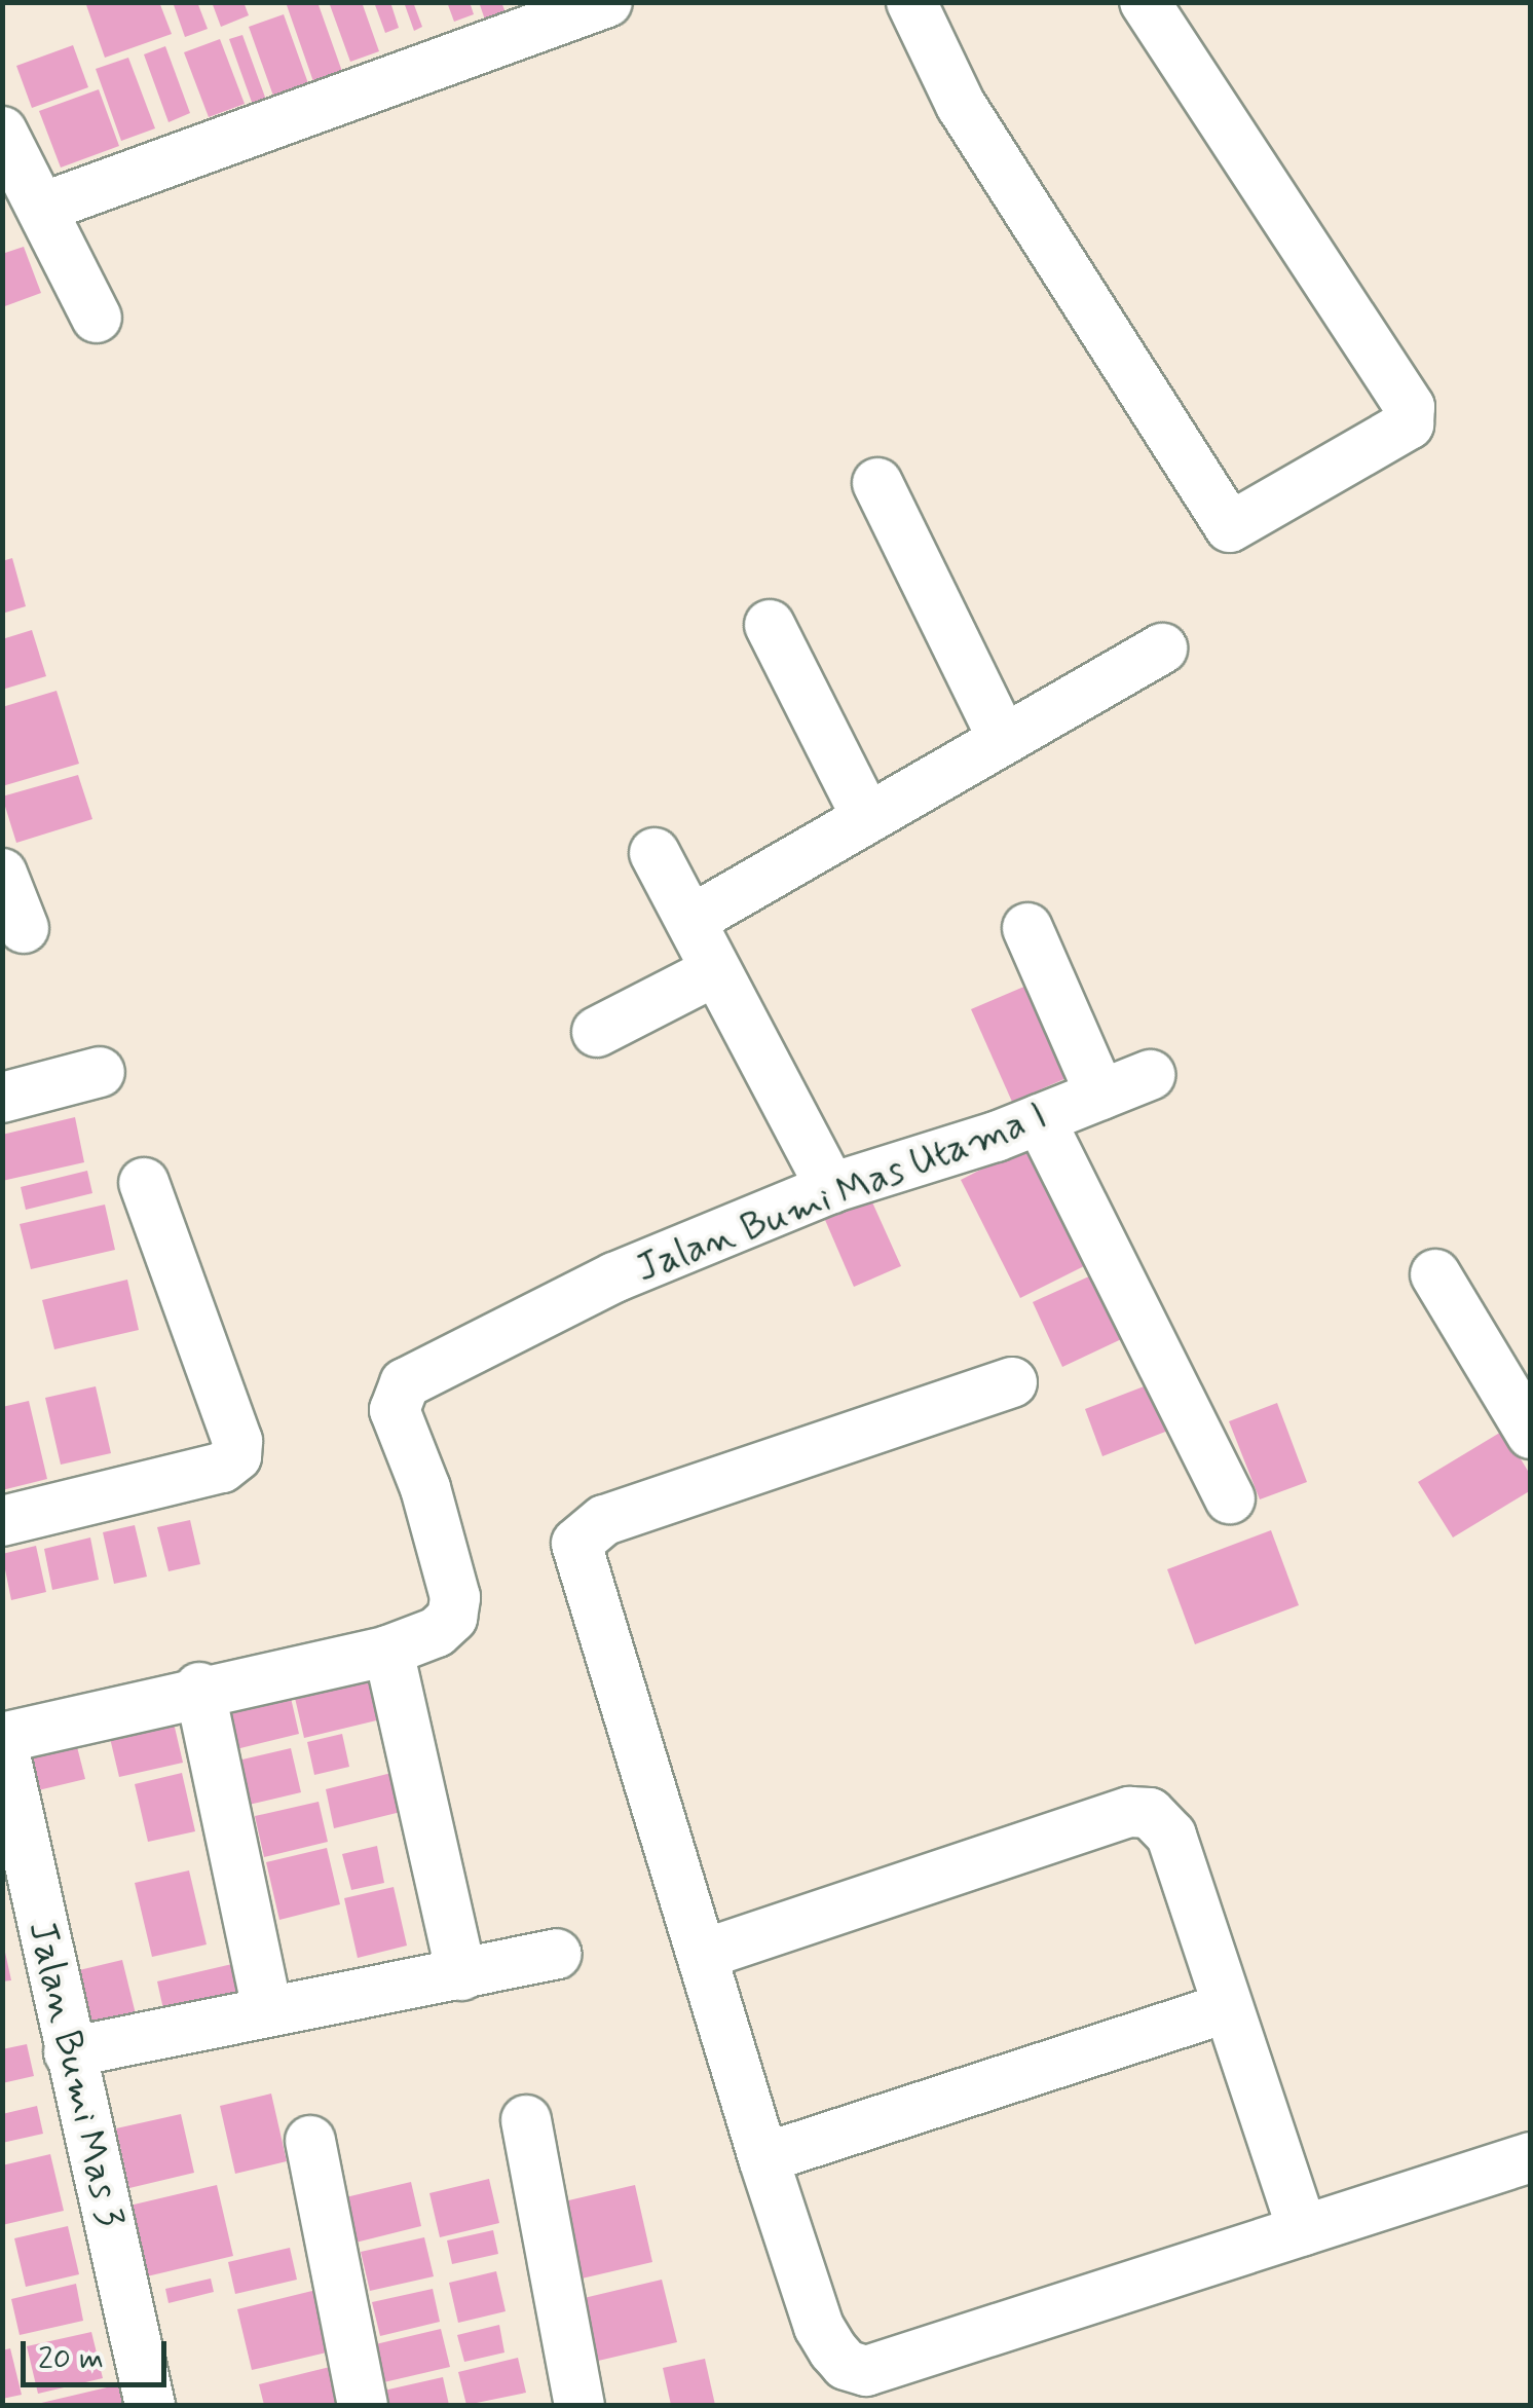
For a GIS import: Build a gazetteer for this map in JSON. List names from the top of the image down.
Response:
{
  "streets": {
    "street": ["Jalan Bumi Mas Utama I", "Jalan Bumi Mas 3"]
  },
  "crossings": [
    ["Jalan Bumi Mas Utama I", "Jalan Bumi Mas 3"]
  ],
  "scale_bar": "20 m"
}
